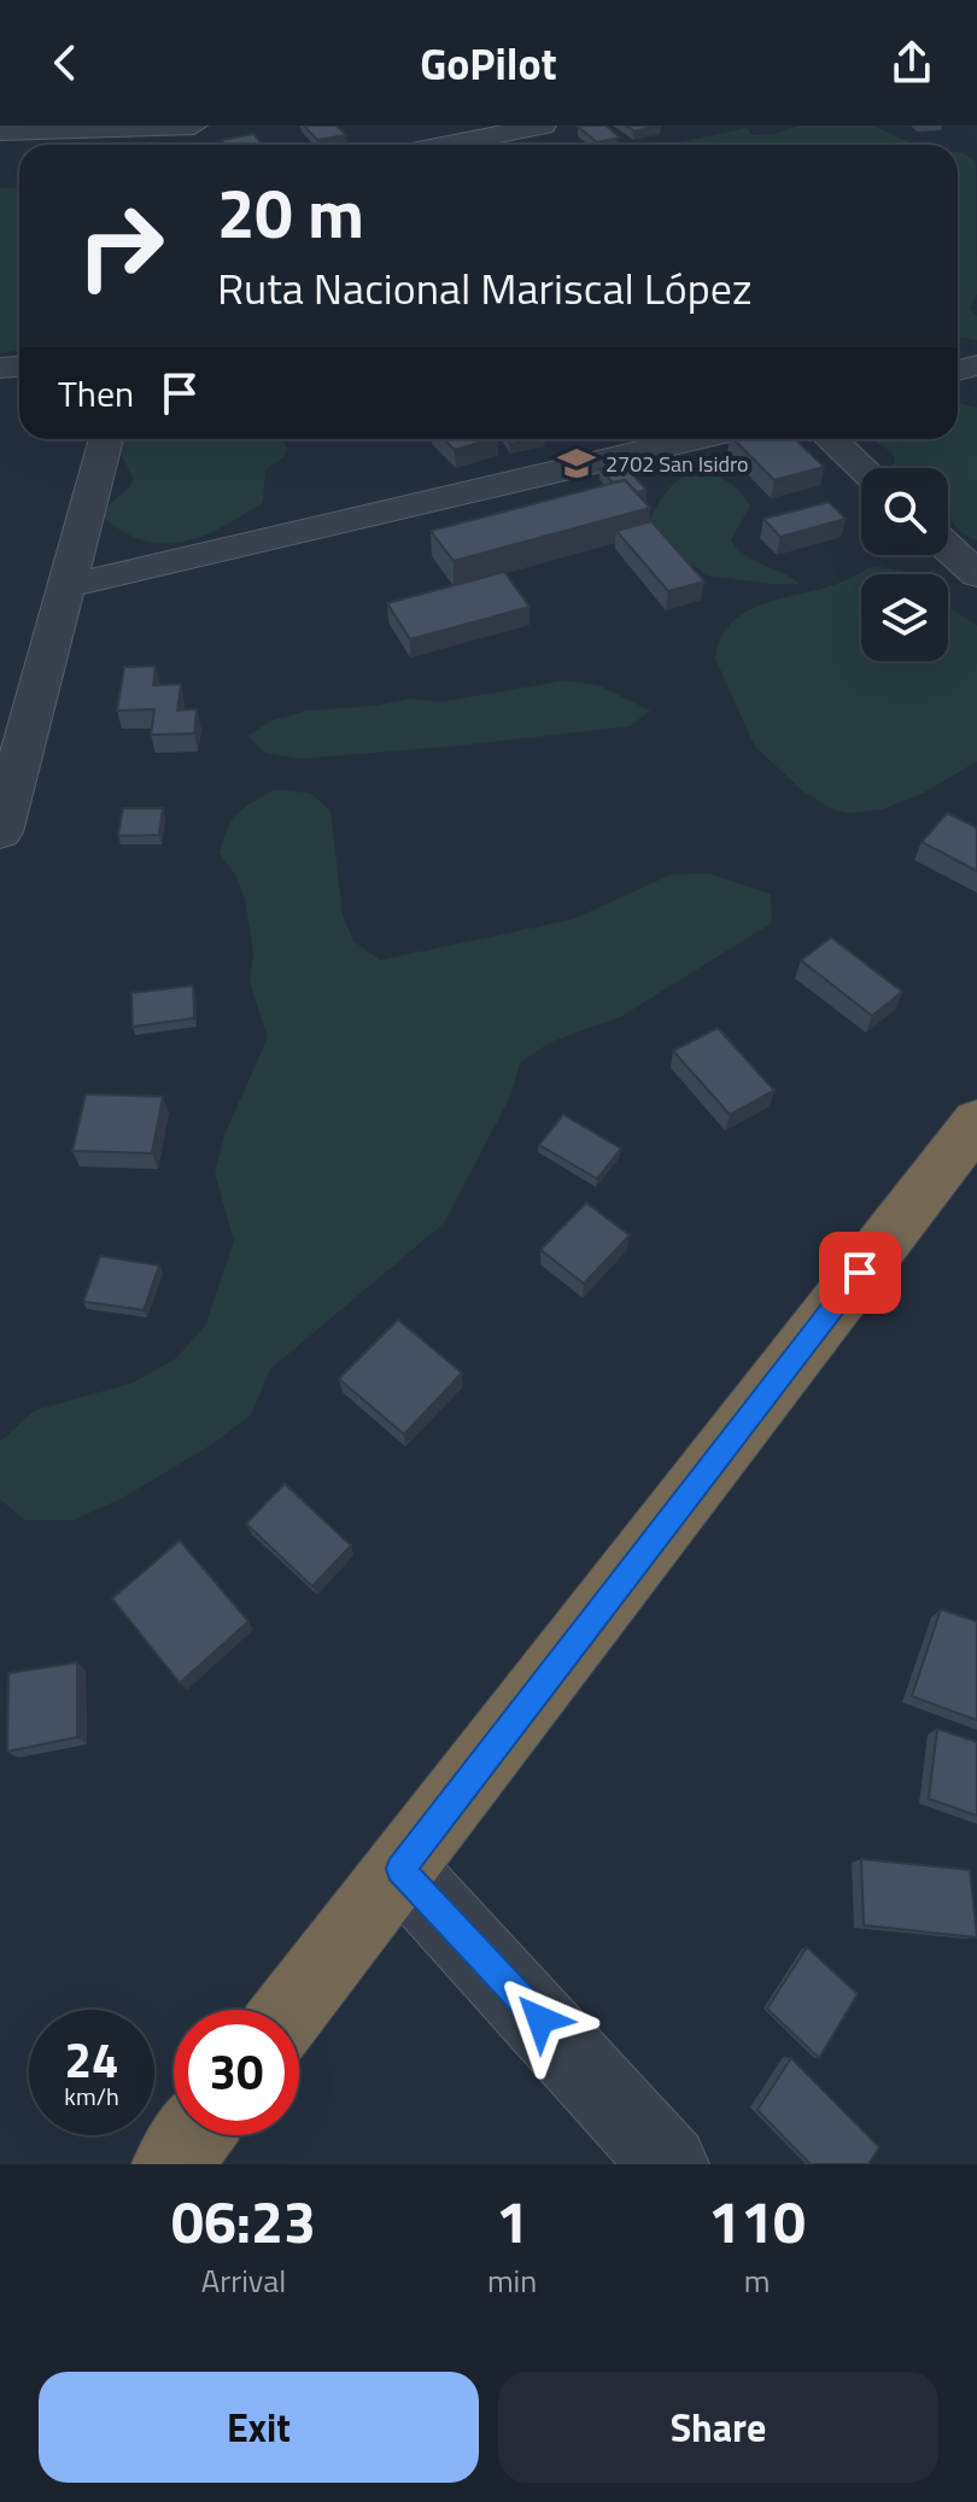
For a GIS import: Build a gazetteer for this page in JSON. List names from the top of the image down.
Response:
{
  "places": {
    "school or university": ["2702 San Isidro"]
  },
  "page": {
    "header": "GoPilot",
    "turn": ["20 m", "Ruta Nacional Mariscal López"],
    "then": "Then",
    "speed": "24 km/h",
    "limit": "30",
    "eta": [
      "06:23",
      "Arrival",
      "1",
      "min",
      "110",
      "m"
    ],
    "buttons": ["Exit", "Share"]
  }
}
